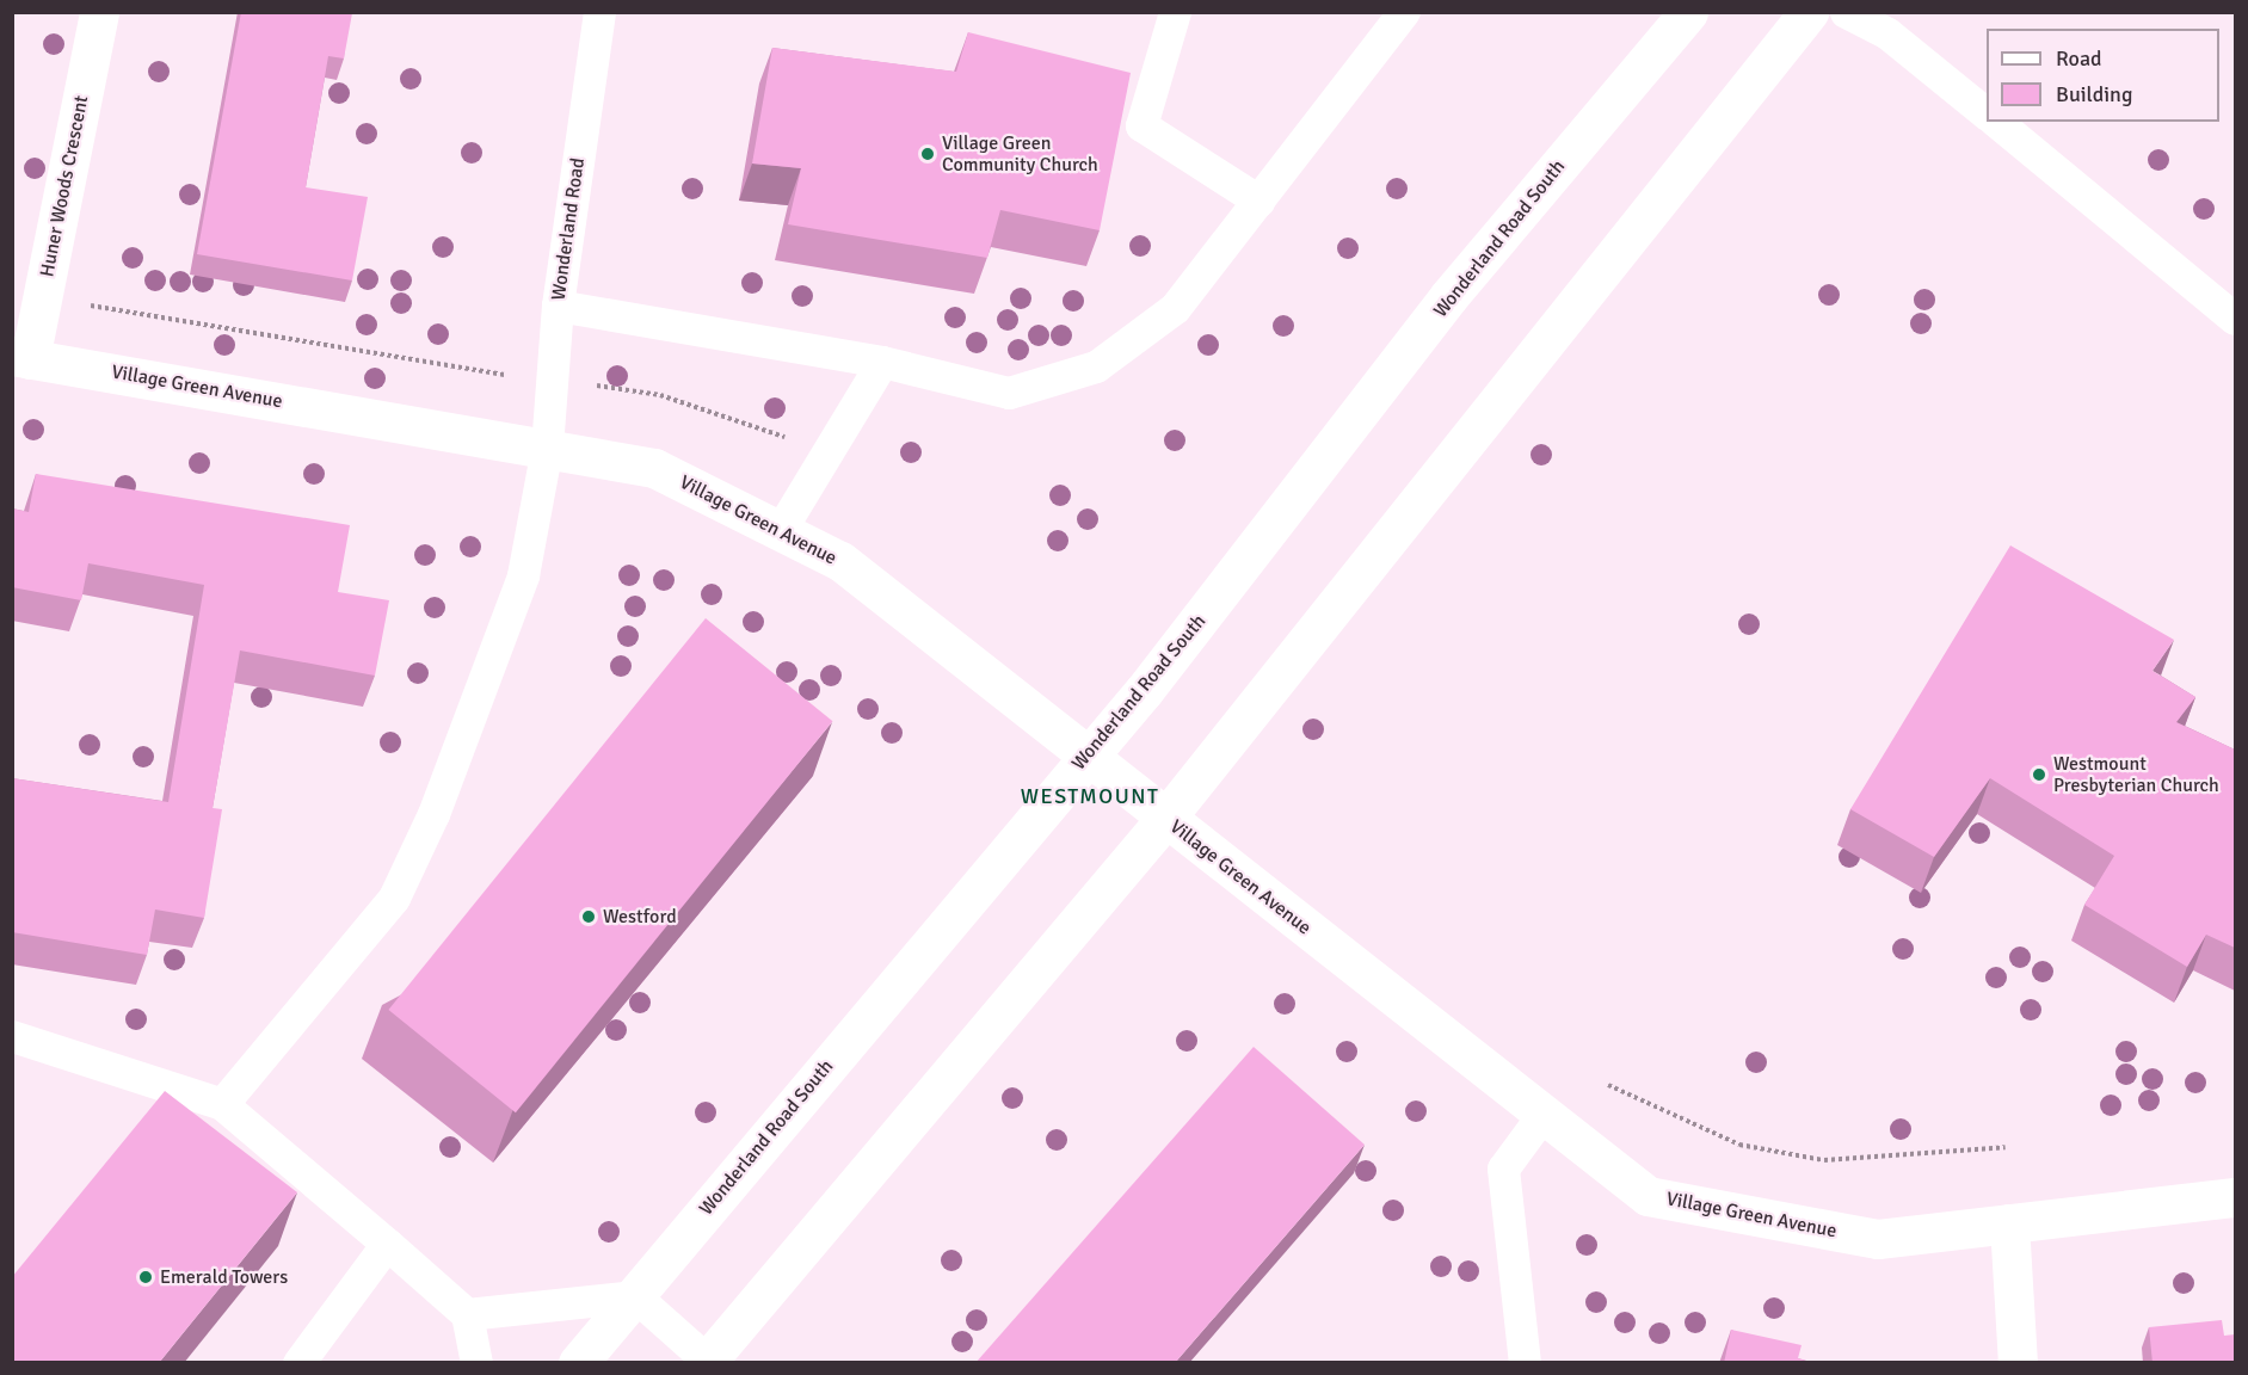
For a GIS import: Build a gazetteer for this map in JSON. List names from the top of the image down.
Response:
{
  "streets": {
    "main road": ["Huner Woods Crescent", "Wonderland Road South", "Village Green Avenue"],
    "lane": ["Wonderland Road"]
  },
  "crossings": [
    ["Huner Woods Crescent", "Village Green Avenue"],
    ["Wonderland Road", "Village Green Avenue"],
    ["Wonderland Road South", "Village Green Avenue"]
  ],
  "districts": ["WESTMOUNT"],
  "places": [
    "Village Green Community Church",
    "Westmount Presbyterian Church",
    "Westford",
    "Emerald Towers"
  ],
  "legend": ["Road", "Building"]
}
